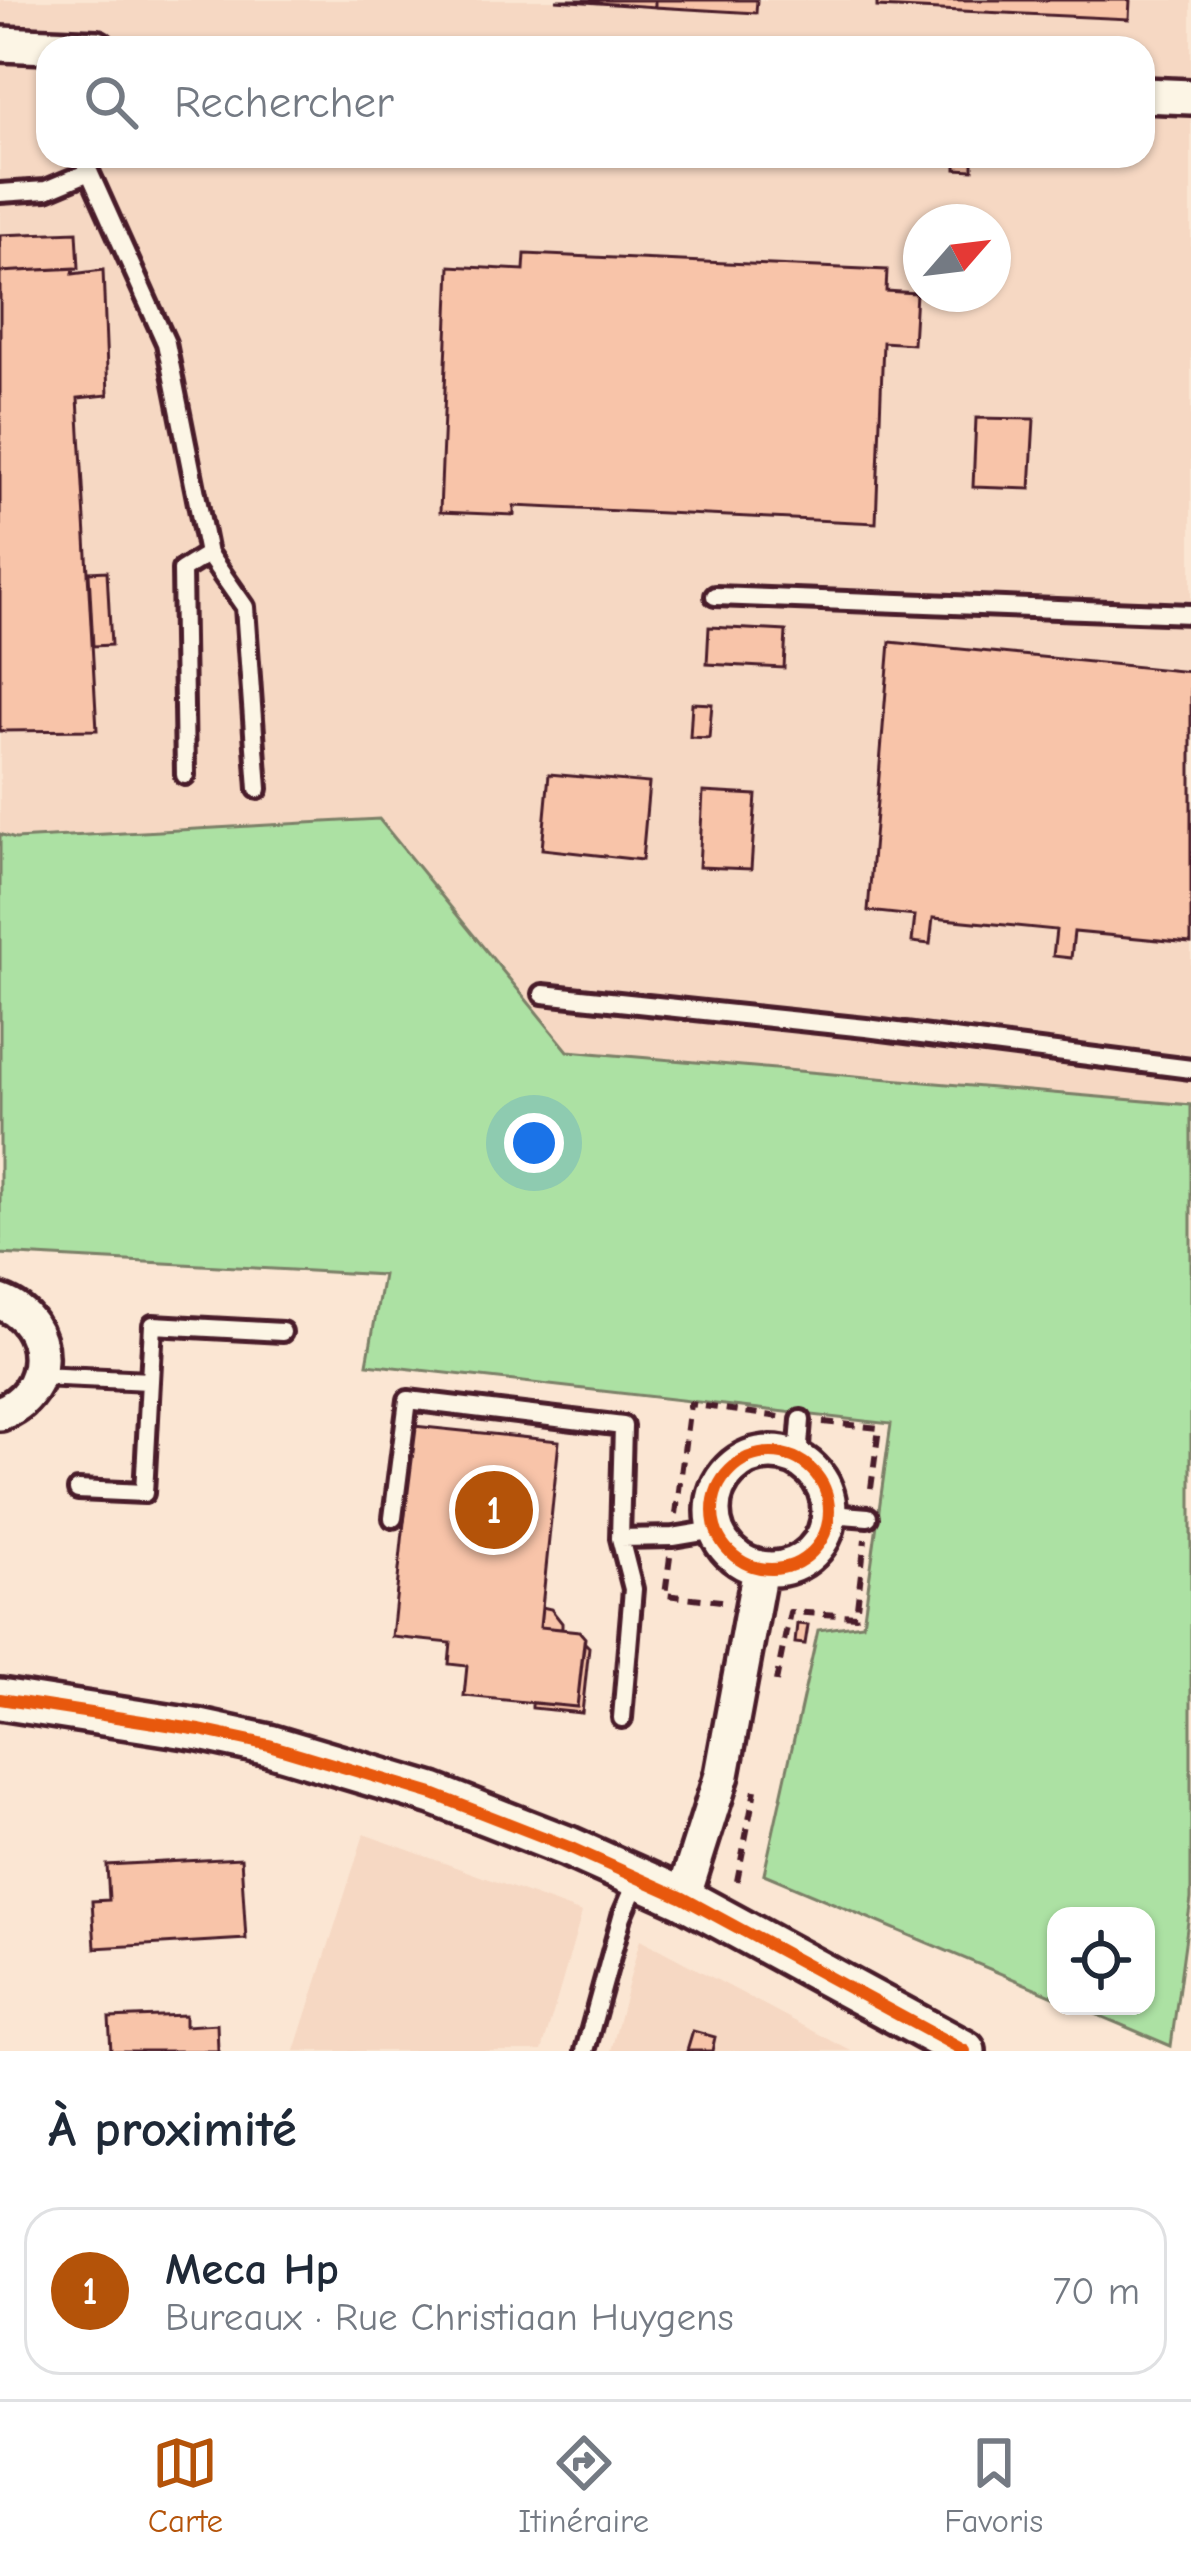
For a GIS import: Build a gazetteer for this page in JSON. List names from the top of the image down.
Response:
{
  "north": "top right",
  "page": {
    "search": "Rechercher",
    "pins": "1",
    "heading": "À proximité",
    "list": [
      {
        "mark": "1",
        "name": "Meca Hp",
        "note": "Bureaux · Rue Christiaan Huygens",
        "value": "70 m"
      }
    ],
    "nav": ["Carte", "Itinéraire", "Favoris"]
  }
}
